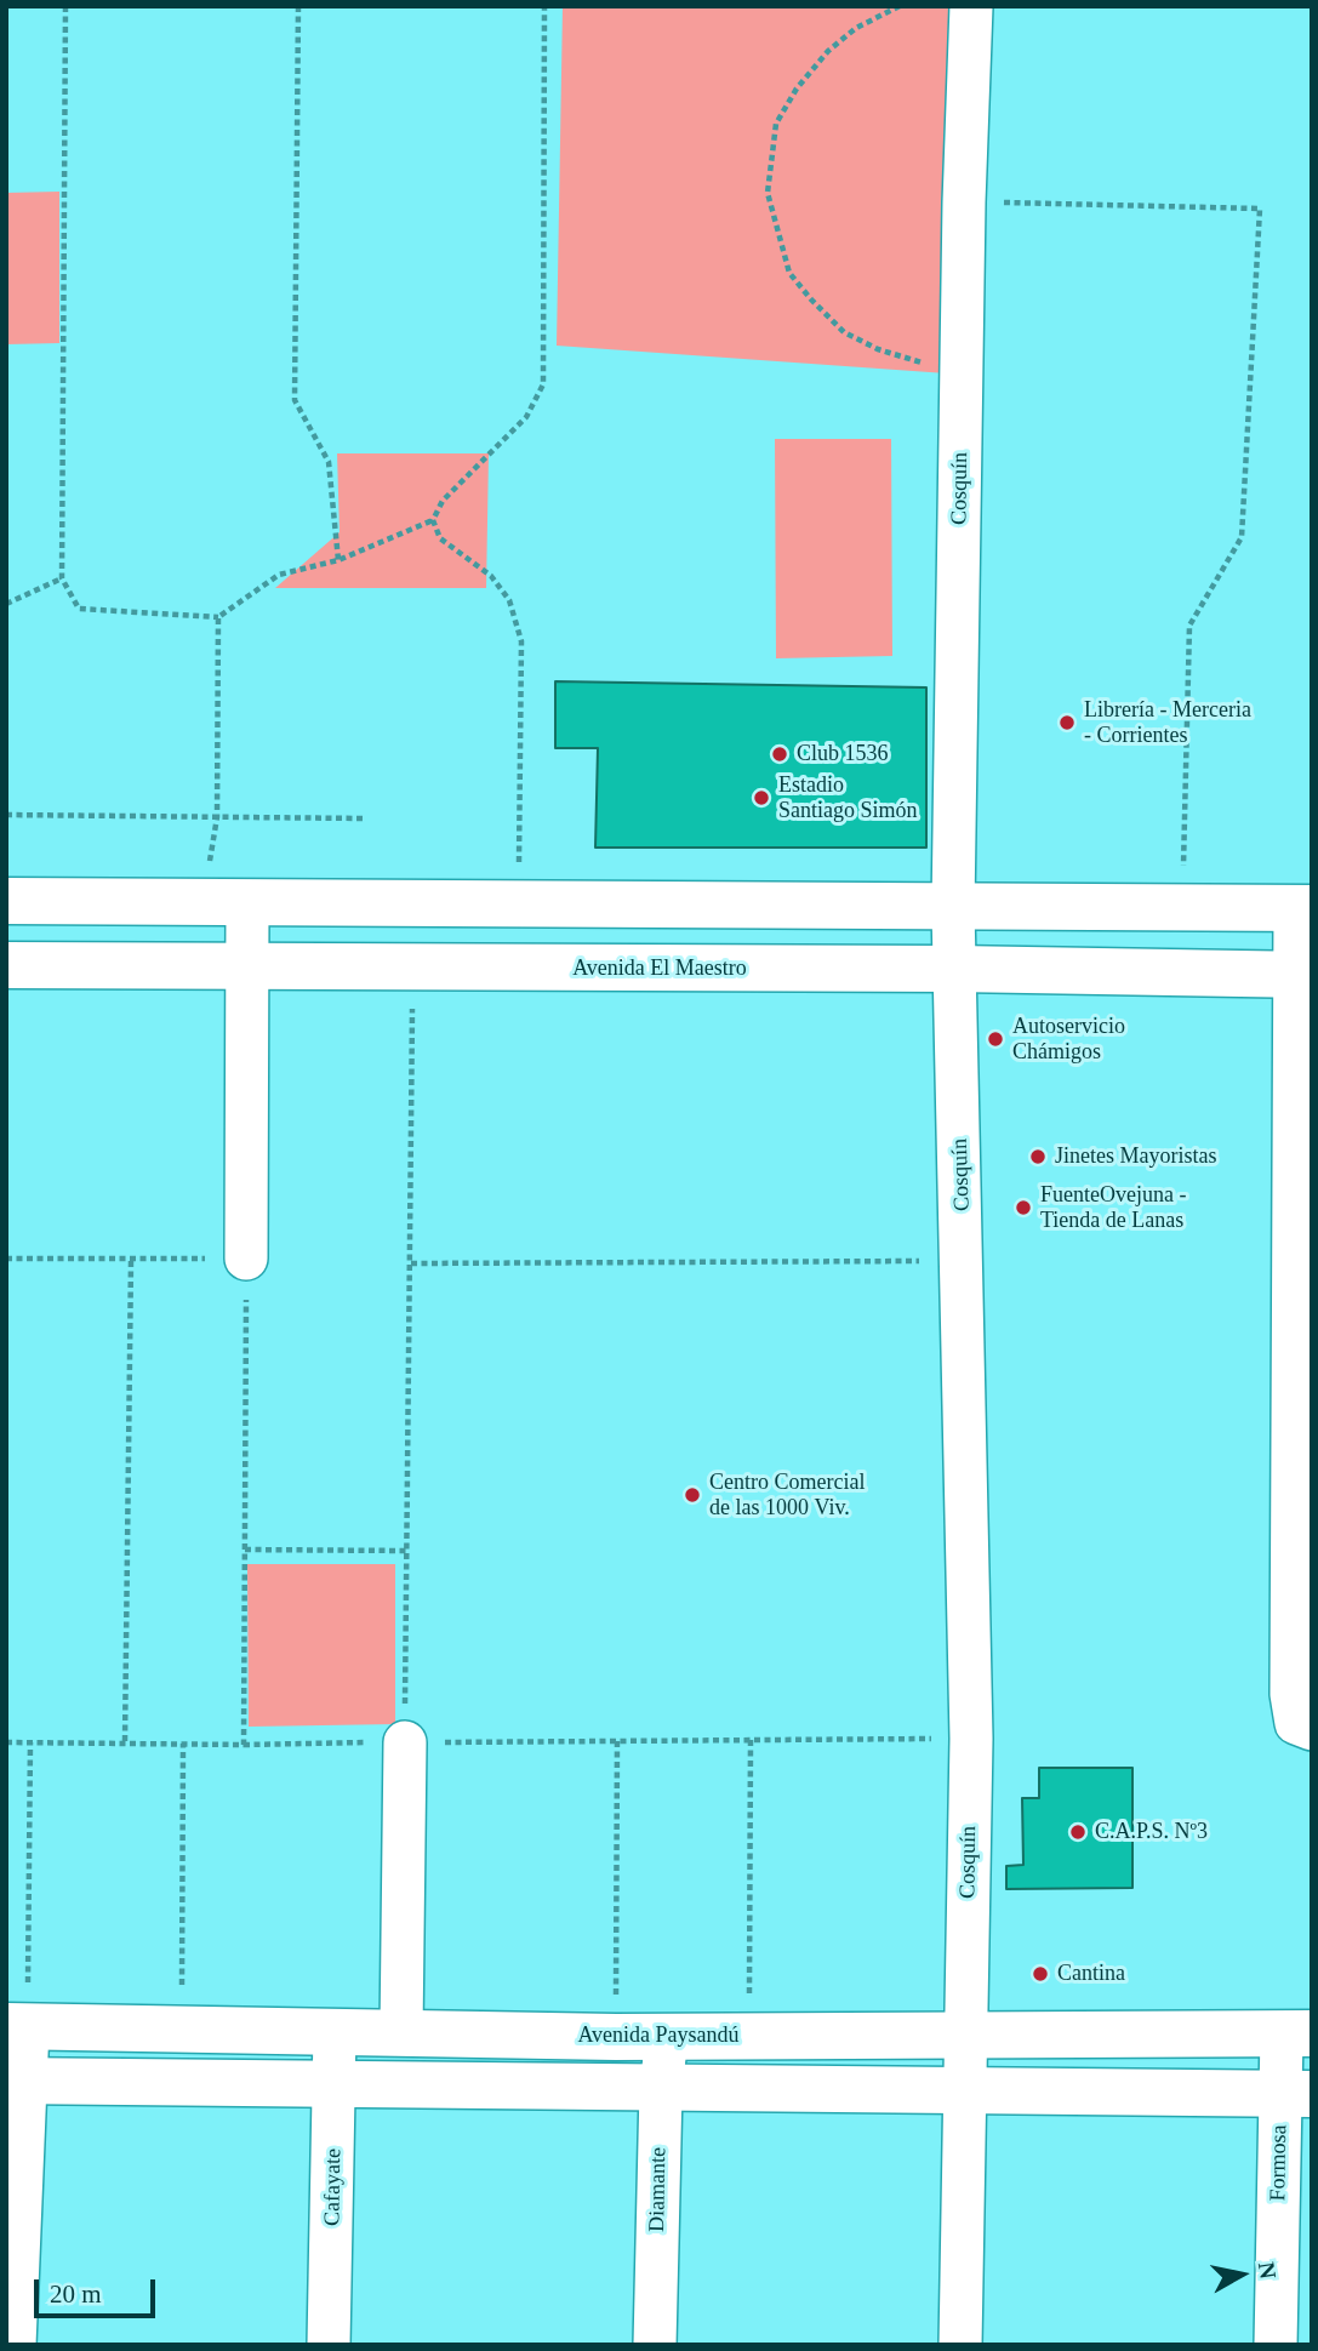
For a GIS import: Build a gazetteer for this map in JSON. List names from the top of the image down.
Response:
{
  "streets": {
    "main road": ["Avenida El Maestro", "Avenida Paysandú"],
    "street": [
      "Cosquín",
      "Formosa",
      "Cafayate",
      "Diamante"
    ]
  },
  "crossings": [
    ["Cosquín", "Avenida El Maestro"],
    ["Cosquín", "Avenida Paysandú"],
    ["Avenida Paysandú", "Formosa"],
    ["Avenida Paysandú", "Cafayate"],
    ["Avenida Paysandú", "Diamante"]
  ],
  "places": [
    "Librería - Merceria - Corrientes",
    "Club 1536",
    "Estadio Santiago Simón",
    "Autoservicio Chámigos",
    "Jinetes Mayoristas",
    "FuenteOvejuna - Tienda de Lanas",
    "Centro Comercial de las 1000 Viv.",
    "C.A.P.S. Nº3",
    "Cantina"
  ],
  "scale_bar": "20 m",
  "north": "right"
}
